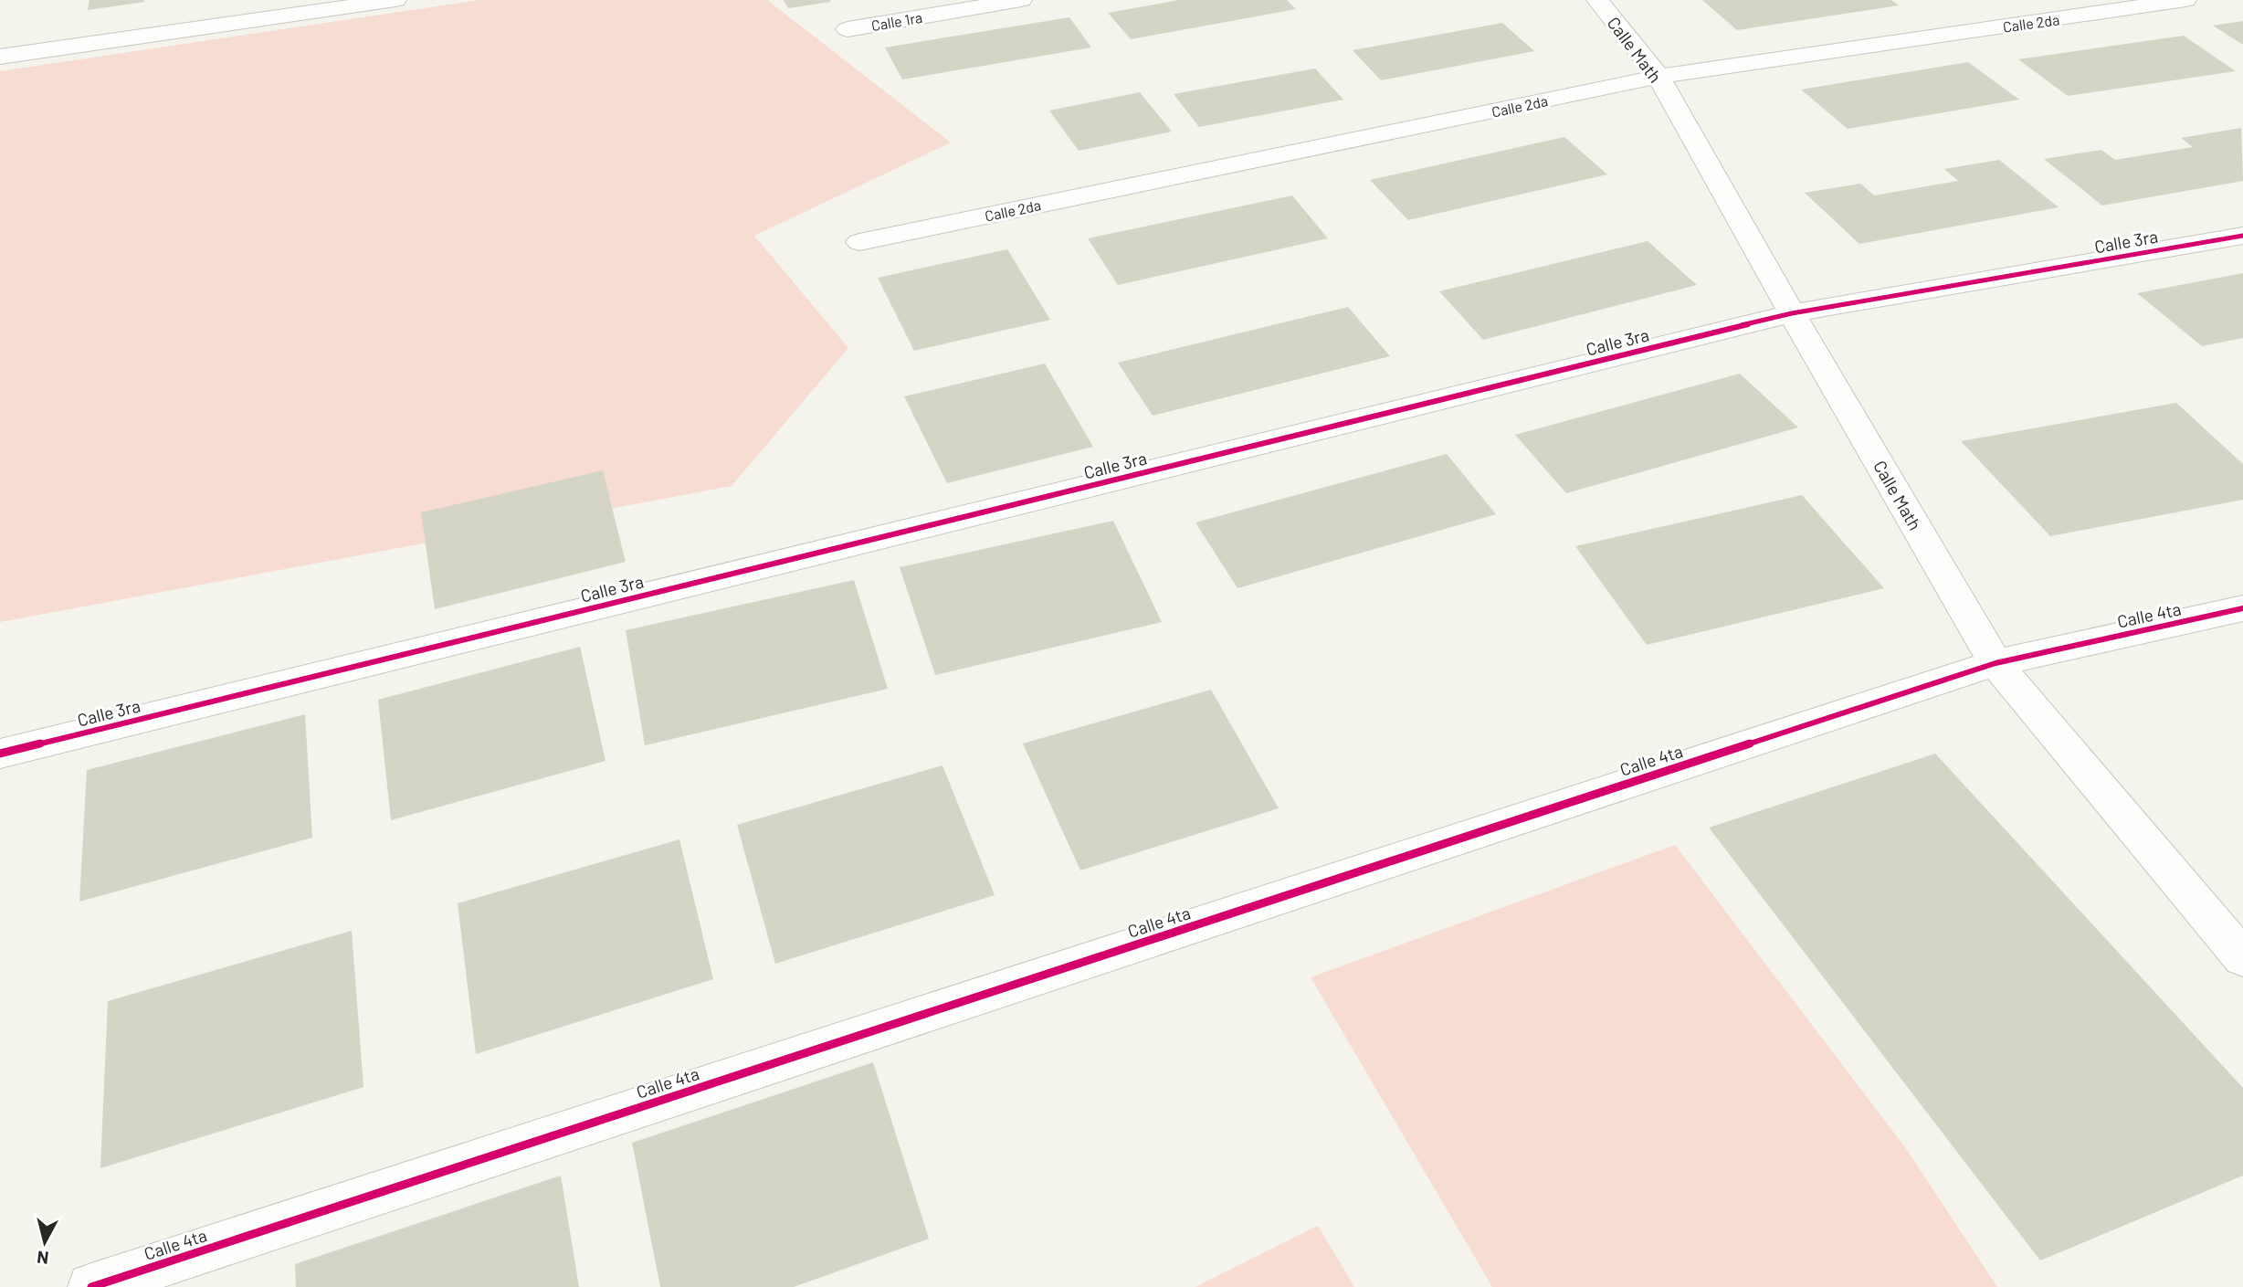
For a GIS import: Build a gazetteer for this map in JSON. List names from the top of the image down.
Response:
{
  "streets": {
    "street": [
      "Calle 1ra",
      "Calle 2da",
      "Calle Math",
      "Calle 3ra",
      "Calle 4ta"
    ]
  },
  "crossings": [
    ["Calle 2da", "Calle Math"],
    ["Calle Math", "Calle 3ra"],
    ["Calle Math", "Calle 4ta"]
  ],
  "north": "bottom"
}
